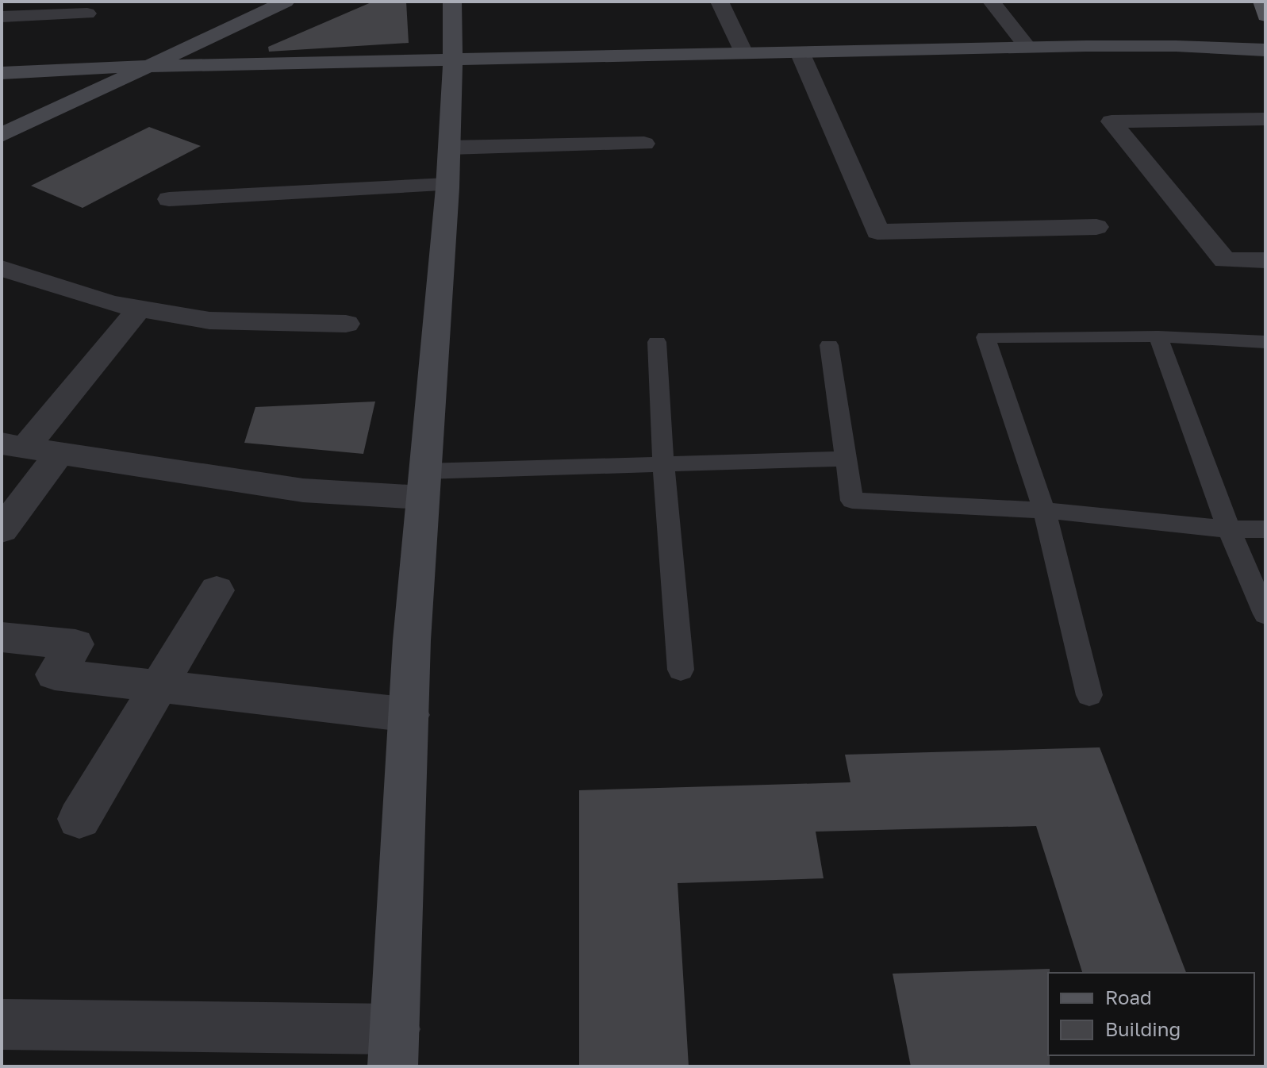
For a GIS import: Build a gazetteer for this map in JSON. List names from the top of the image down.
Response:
{
  "legend": ["Road", "Building"]
}
